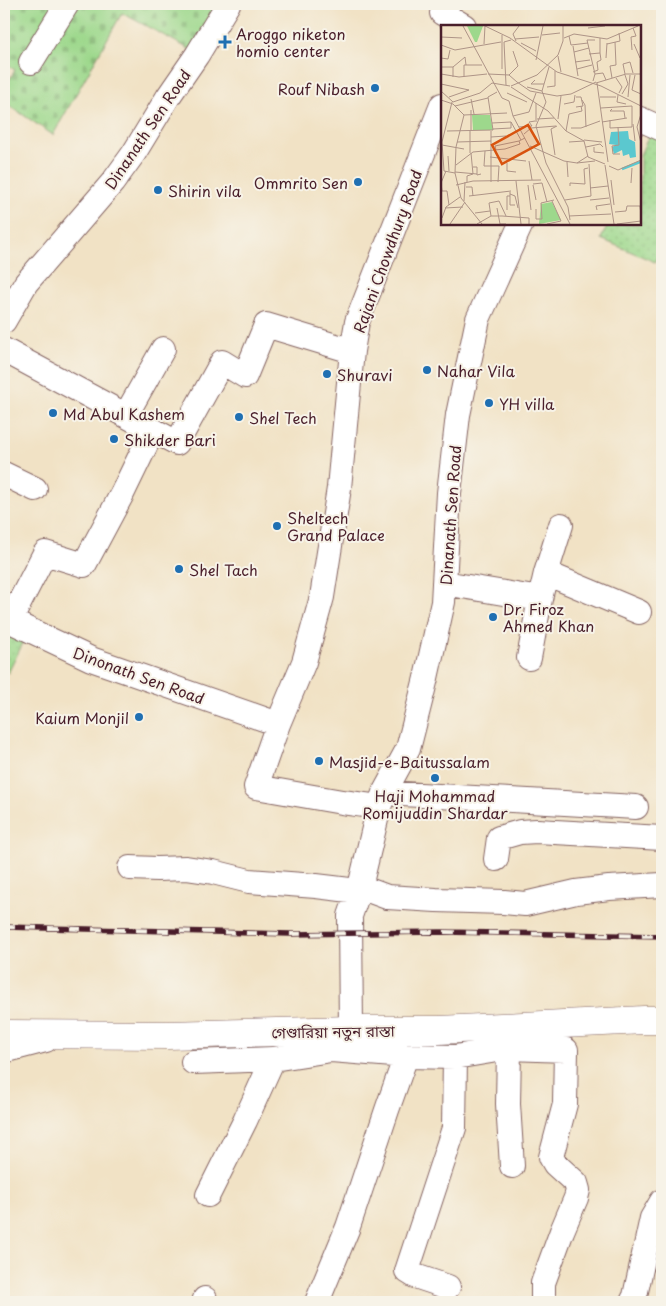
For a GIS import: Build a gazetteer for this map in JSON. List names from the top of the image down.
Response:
{
  "streets": {
    "main road": ["গেণ্ডারিয়া নতুন রাস্তা"],
    "street": ["Dinanath Sen Road", "Rajani Chowdhury Road", "Dinonath Sen Road"]
  },
  "crossings": [
    ["Dinanath Sen Road", "Rajani Chowdhury Road"],
    ["Rajani Chowdhury Road", "Dinonath Sen Road"]
  ],
  "places": {
    "health": ["Aroggo niketon homio center"],
    "other": [
      "Rouf Nibash",
      "Ommrito Sen",
      "Shirin vila",
      "Nahar Vila",
      "Shuravi",
      "YH villa",
      "Md Abul Kashem",
      "Shel Tech",
      "Shikder Bari",
      "Sheltech Grand Palace",
      "Shel Tach",
      "Dr. Firoz Ahmed Khan",
      "Kaium Monjil",
      "Masjid-e-Baitussalam",
      "Haji Mohammad Romijuddin Shardar"
    ]
  }
}
